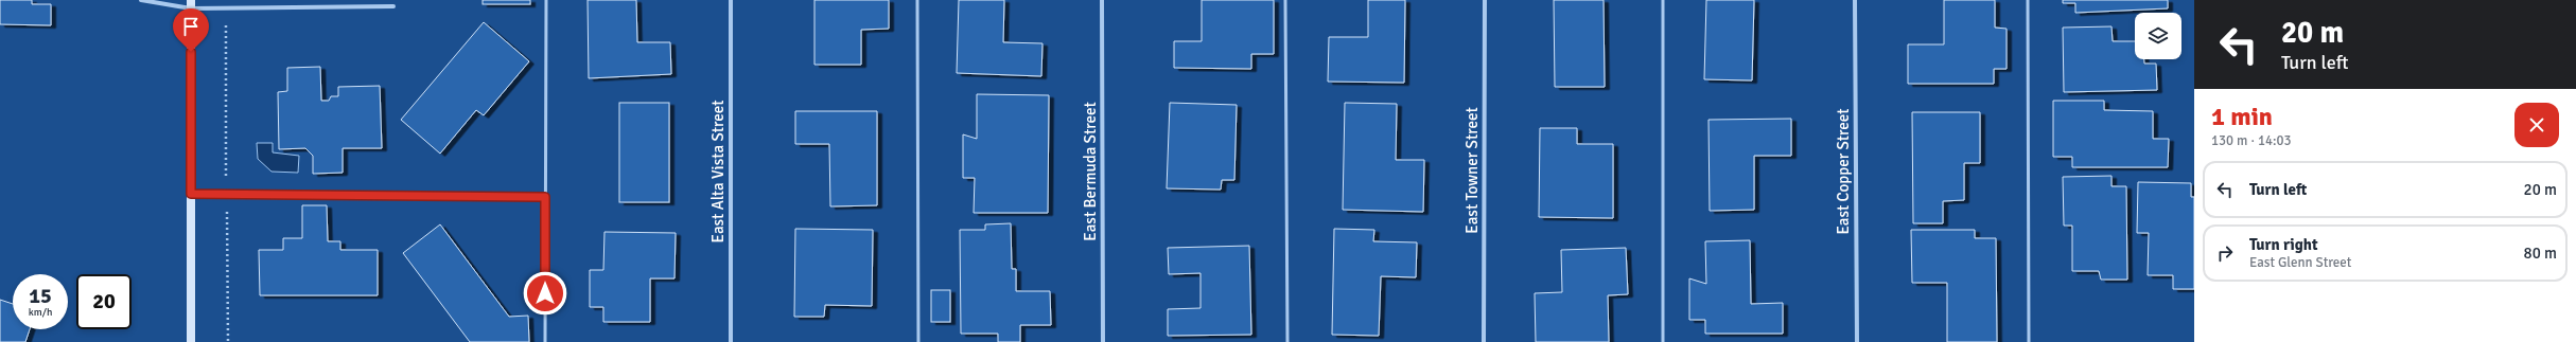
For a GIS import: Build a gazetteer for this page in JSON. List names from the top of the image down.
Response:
{
  "streets": {
    "street": [
      "East Towner Street",
      "East Alta Vista Street",
      "East Bermuda Street",
      "East Copper Street"
    ]
  },
  "page": {
    "turn": ["20 m", "Turn left"],
    "heading": ["1 min", "130 m · 14:03"],
    "list": [
      {
        "name": "Turn left",
        "value": "20 m"
      },
      {
        "name": "Turn right",
        "note": "East Glenn Street",
        "value": "80 m"
      }
    ],
    "speed": "15 km/h",
    "limit": "20"
  }
}
